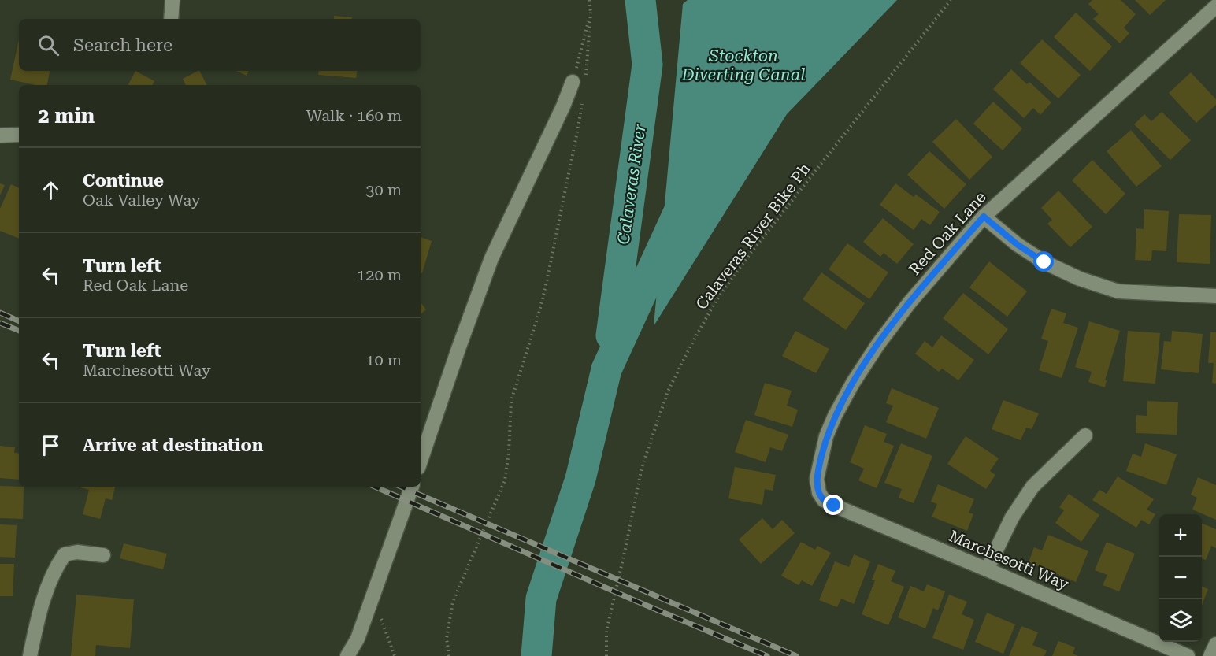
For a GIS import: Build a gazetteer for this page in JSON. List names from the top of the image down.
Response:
{
  "streets": {
    "street": ["Red Oak Lane", "Marchesotti Way"],
    "path": ["Calaveras River Bike Ph"]
  },
  "crossings": [
    ["Red Oak Lane", "Marchesotti Way"]
  ],
  "water": ["Stockton Diverting Canal", "Calaveras River"],
  "page": {
    "search": "Search here",
    "heading": ["2 min", "Walk · 160 m"],
    "list": [
      ["Continue", "Oak Valley Way", "30 m"],
      ["Turn left", "Red Oak Lane", "120 m"],
      ["Turn left", "Marchesotti Way", "10 m"],
      "Arrive at destination"
    ],
    "map_buttons": ["+", "−"]
  }
}
